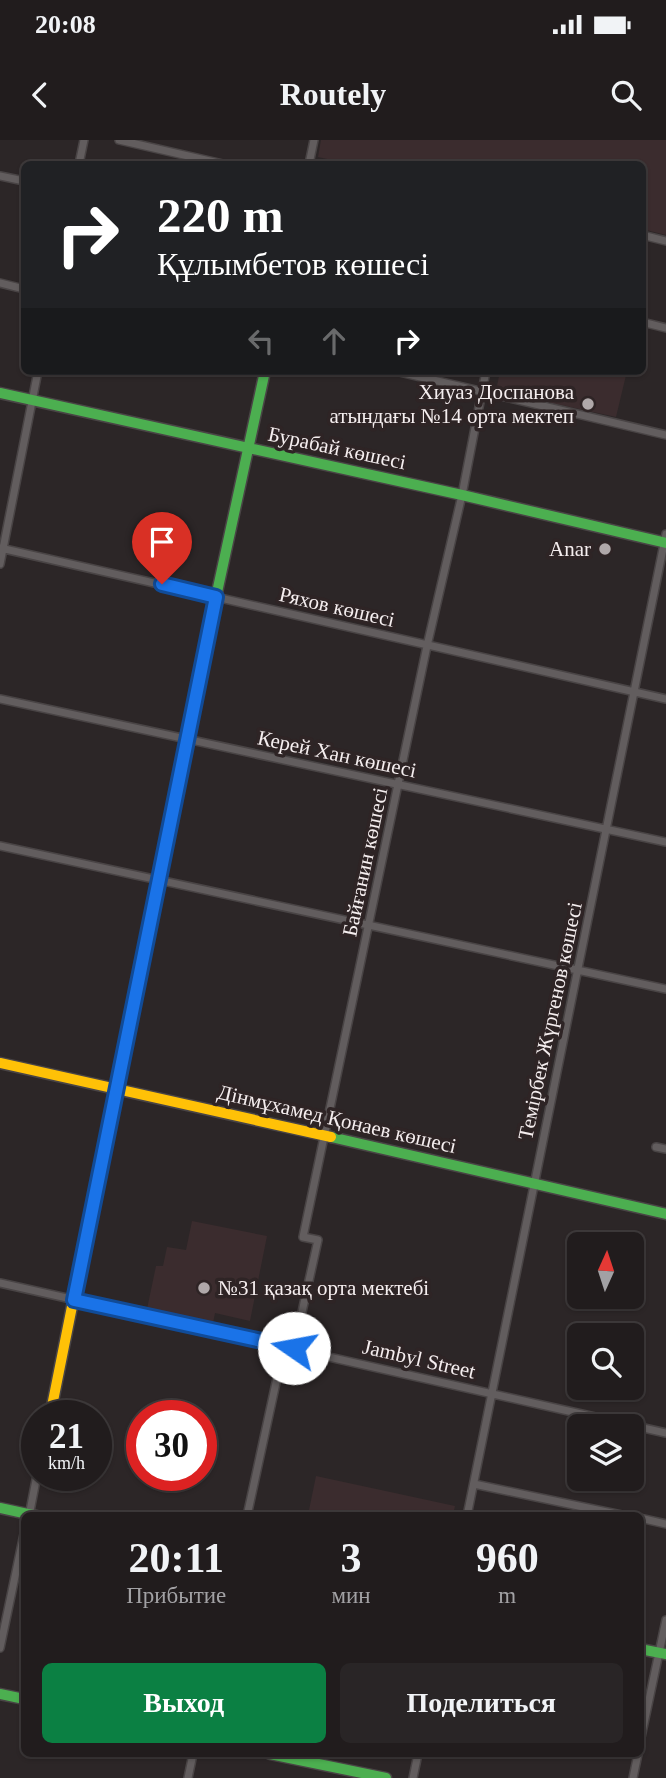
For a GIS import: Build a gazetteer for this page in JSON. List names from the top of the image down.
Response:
{
  "streets": {
    "street": [
      "Бурабай көшесі",
      "Ряхов көшесі",
      "Керей Хан көшесі",
      "Байғанин көшесі",
      "Темірбек Жүргенов көшесі",
      "Дінмұхамед Қонаев көшесі",
      "Jambyl Street"
    ]
  },
  "crossings": [
    ["Бурабай көшесі", "Байғанин көшесі"],
    ["Бурабай көшесі", "Темірбек Жүргенов көшесі"],
    ["Ряхов көшесі", "Байғанин көшесі"],
    ["Ряхов көшесі", "Темірбек Жүргенов көшесі"],
    ["Керей Хан көшесі", "Байғанин көшесі"],
    ["Керей Хан көшесі", "Темірбек Жүргенов көшесі"],
    ["Байғанин көшесі", "Дінмұхамед Қонаев көшесі"],
    ["Байғанин көшесі", "Jambyl Street"],
    ["Темірбек Жүргенов көшесі", "Дінмұхамед Қонаев көшесі"],
    ["Темірбек Жүргенов көшесі", "Jambyl Street"]
  ],
  "places": ["Хиуаз Доспанова атындағы №14 орта мектеп", "Anar", "№31 қазақ орта мектебі"],
  "north": "top",
  "page": {
    "status": "20:08",
    "header": "Routely",
    "turn": ["220 m", "Құлымбетов көшесі"],
    "speed": "21 km/h",
    "limit": "30",
    "eta": [
      "20:11",
      "Прибытие",
      "3",
      "мин",
      "960",
      "m"
    ],
    "buttons": ["Выход", "Поделиться"]
  }
}
